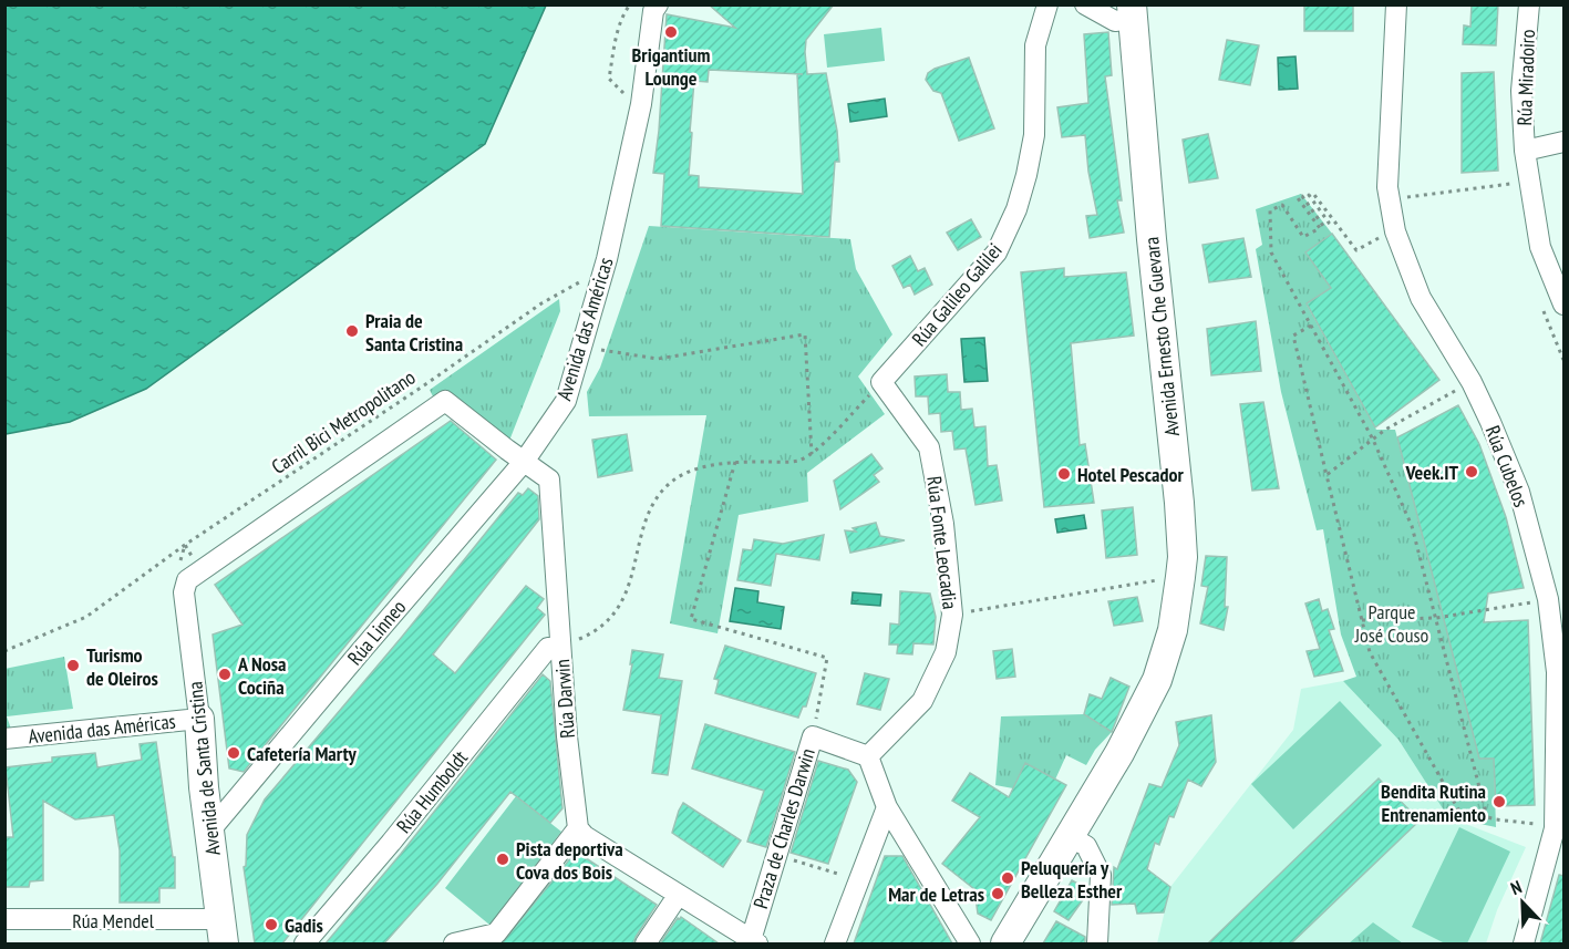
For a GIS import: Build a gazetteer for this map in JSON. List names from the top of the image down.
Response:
{
  "streets": {
    "main road": ["Avenida Ernesto Che Guevara", "Avenida de Santa Cristina"],
    "street": [
      "Rúa Miradoiro",
      "Rúa Galileo Galilei",
      "Avenida das Américas",
      "Rúa Cubelos",
      "Rúa Fonte Leocadia",
      "Rúa Linneo",
      "Rúa Darwin",
      "Rúa Humboldt",
      "Praza de Charles Darwin",
      "Rúa Mendel"
    ],
    "path": ["Carril Bici Metropolitano"]
  },
  "crossings": [
    ["Rúa Galileo Galilei", "Rúa Fonte Leocadia"],
    ["Avenida das Américas", "Rúa Linneo"],
    ["Avenida das Américas", "Rúa Darwin"],
    ["Avenida das Américas", "Avenida de Santa Cristina"],
    ["Rúa Fonte Leocadia", "Praza de Charles Darwin"],
    ["Rúa Linneo", "Rúa Darwin"],
    ["Rúa Linneo", "Avenida de Santa Cristina"],
    ["Rúa Darwin", "Avenida de Santa Cristina"],
    ["Rúa Darwin", "Rúa Humboldt"],
    ["Avenida de Santa Cristina", "Rúa Mendel"]
  ],
  "parks": ["Parque José Couso"],
  "places": [
    "Brigantium Lounge",
    "Praia de Santa Cristina",
    "Veek.IT",
    "Hotel Pescador",
    "Turismo de Oleiros",
    "A Nosa Cociña",
    "Cafetería Marty",
    "Bendita Rutina Entrenamiento",
    "Pista deportiva Cova dos Bois",
    "Peluquería y Belleza Esther",
    "Mar de Letras",
    "Gadis"
  ],
  "north": "top left"
}
